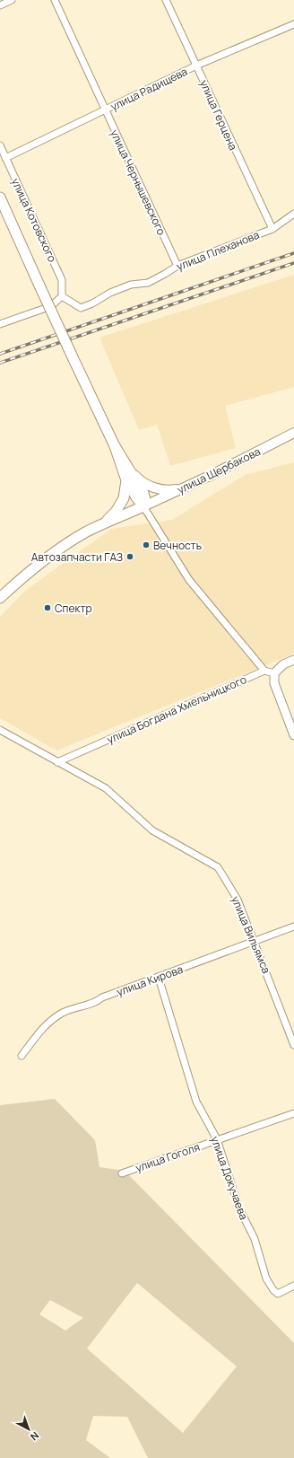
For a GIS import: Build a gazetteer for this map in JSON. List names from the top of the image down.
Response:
{
  "streets": {
    "main road": ["улица Щербакова"],
    "street": [
      "улица Радищева",
      "улица Герцена",
      "улица Чернышевского",
      "улица Котовского",
      "улица Плеханова",
      "улица Богдана Хмельницкого",
      "улица Вильямса",
      "улица Кирова",
      "улица Гоголя",
      "улица Докучаева"
    ]
  },
  "crossings": [
    ["улица Радищева", "улица Герцена"],
    ["улица Радищева", "улица Чернышевского"],
    ["улица Радищева", "улица Котовского"],
    ["улица Герцена", "улица Плеханова"],
    ["улица Чернышевского", "улица Плеханова"],
    ["улица Котовского", "улица Плеханова"],
    ["улица Богдана Хмельницкого", "улица Вильямса"],
    ["улица Вильямса", "улица Кирова"],
    ["улица Кирова", "улица Докучаева"],
    ["улица Гоголя", "улица Докучаева"]
  ],
  "places": ["Вечность", "Автозапчасти ГАЗ", "Спектр"],
  "north": "bottom right"
}
